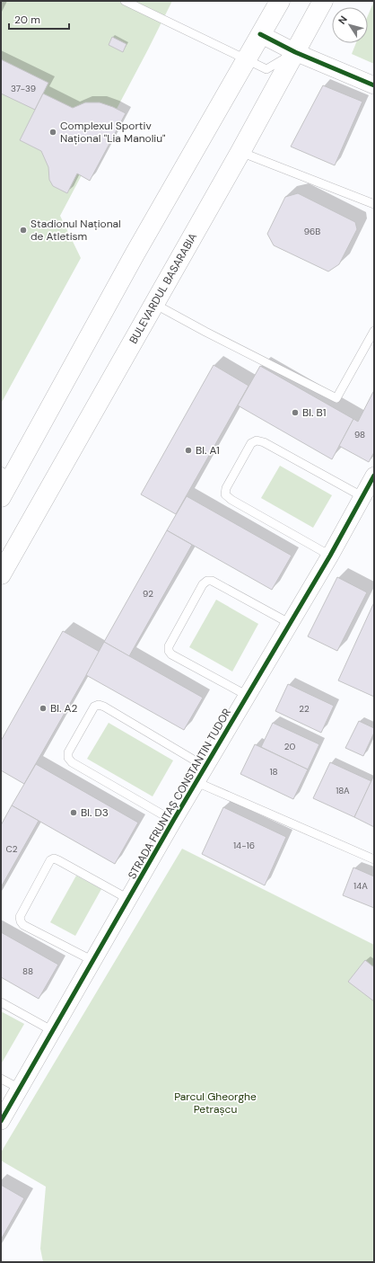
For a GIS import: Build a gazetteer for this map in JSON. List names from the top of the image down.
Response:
{
  "streets": {
    "main road": ["BULEVARDUL BASARABIA"],
    "street": ["STRADA FRUNTAȘ CONSTANTIN TUDOR"]
  },
  "parks": ["Parcul Gheorghe Petrașcu"],
  "places": [
    "Complexul Sportiv Național \"Lia Manoliu\"",
    "Stadionul Național de Atletism",
    "Bl. B1",
    "Bl. A1",
    "Bl. A2",
    "Bl. D3"
  ],
  "house_numbers": [
    "37-39",
    "96B",
    "98",
    "92",
    "22",
    "20",
    "18",
    "18A",
    "14-16",
    "C2",
    "14A",
    "88"
  ],
  "scale_bar": "20 m",
  "north": "top left"
}
